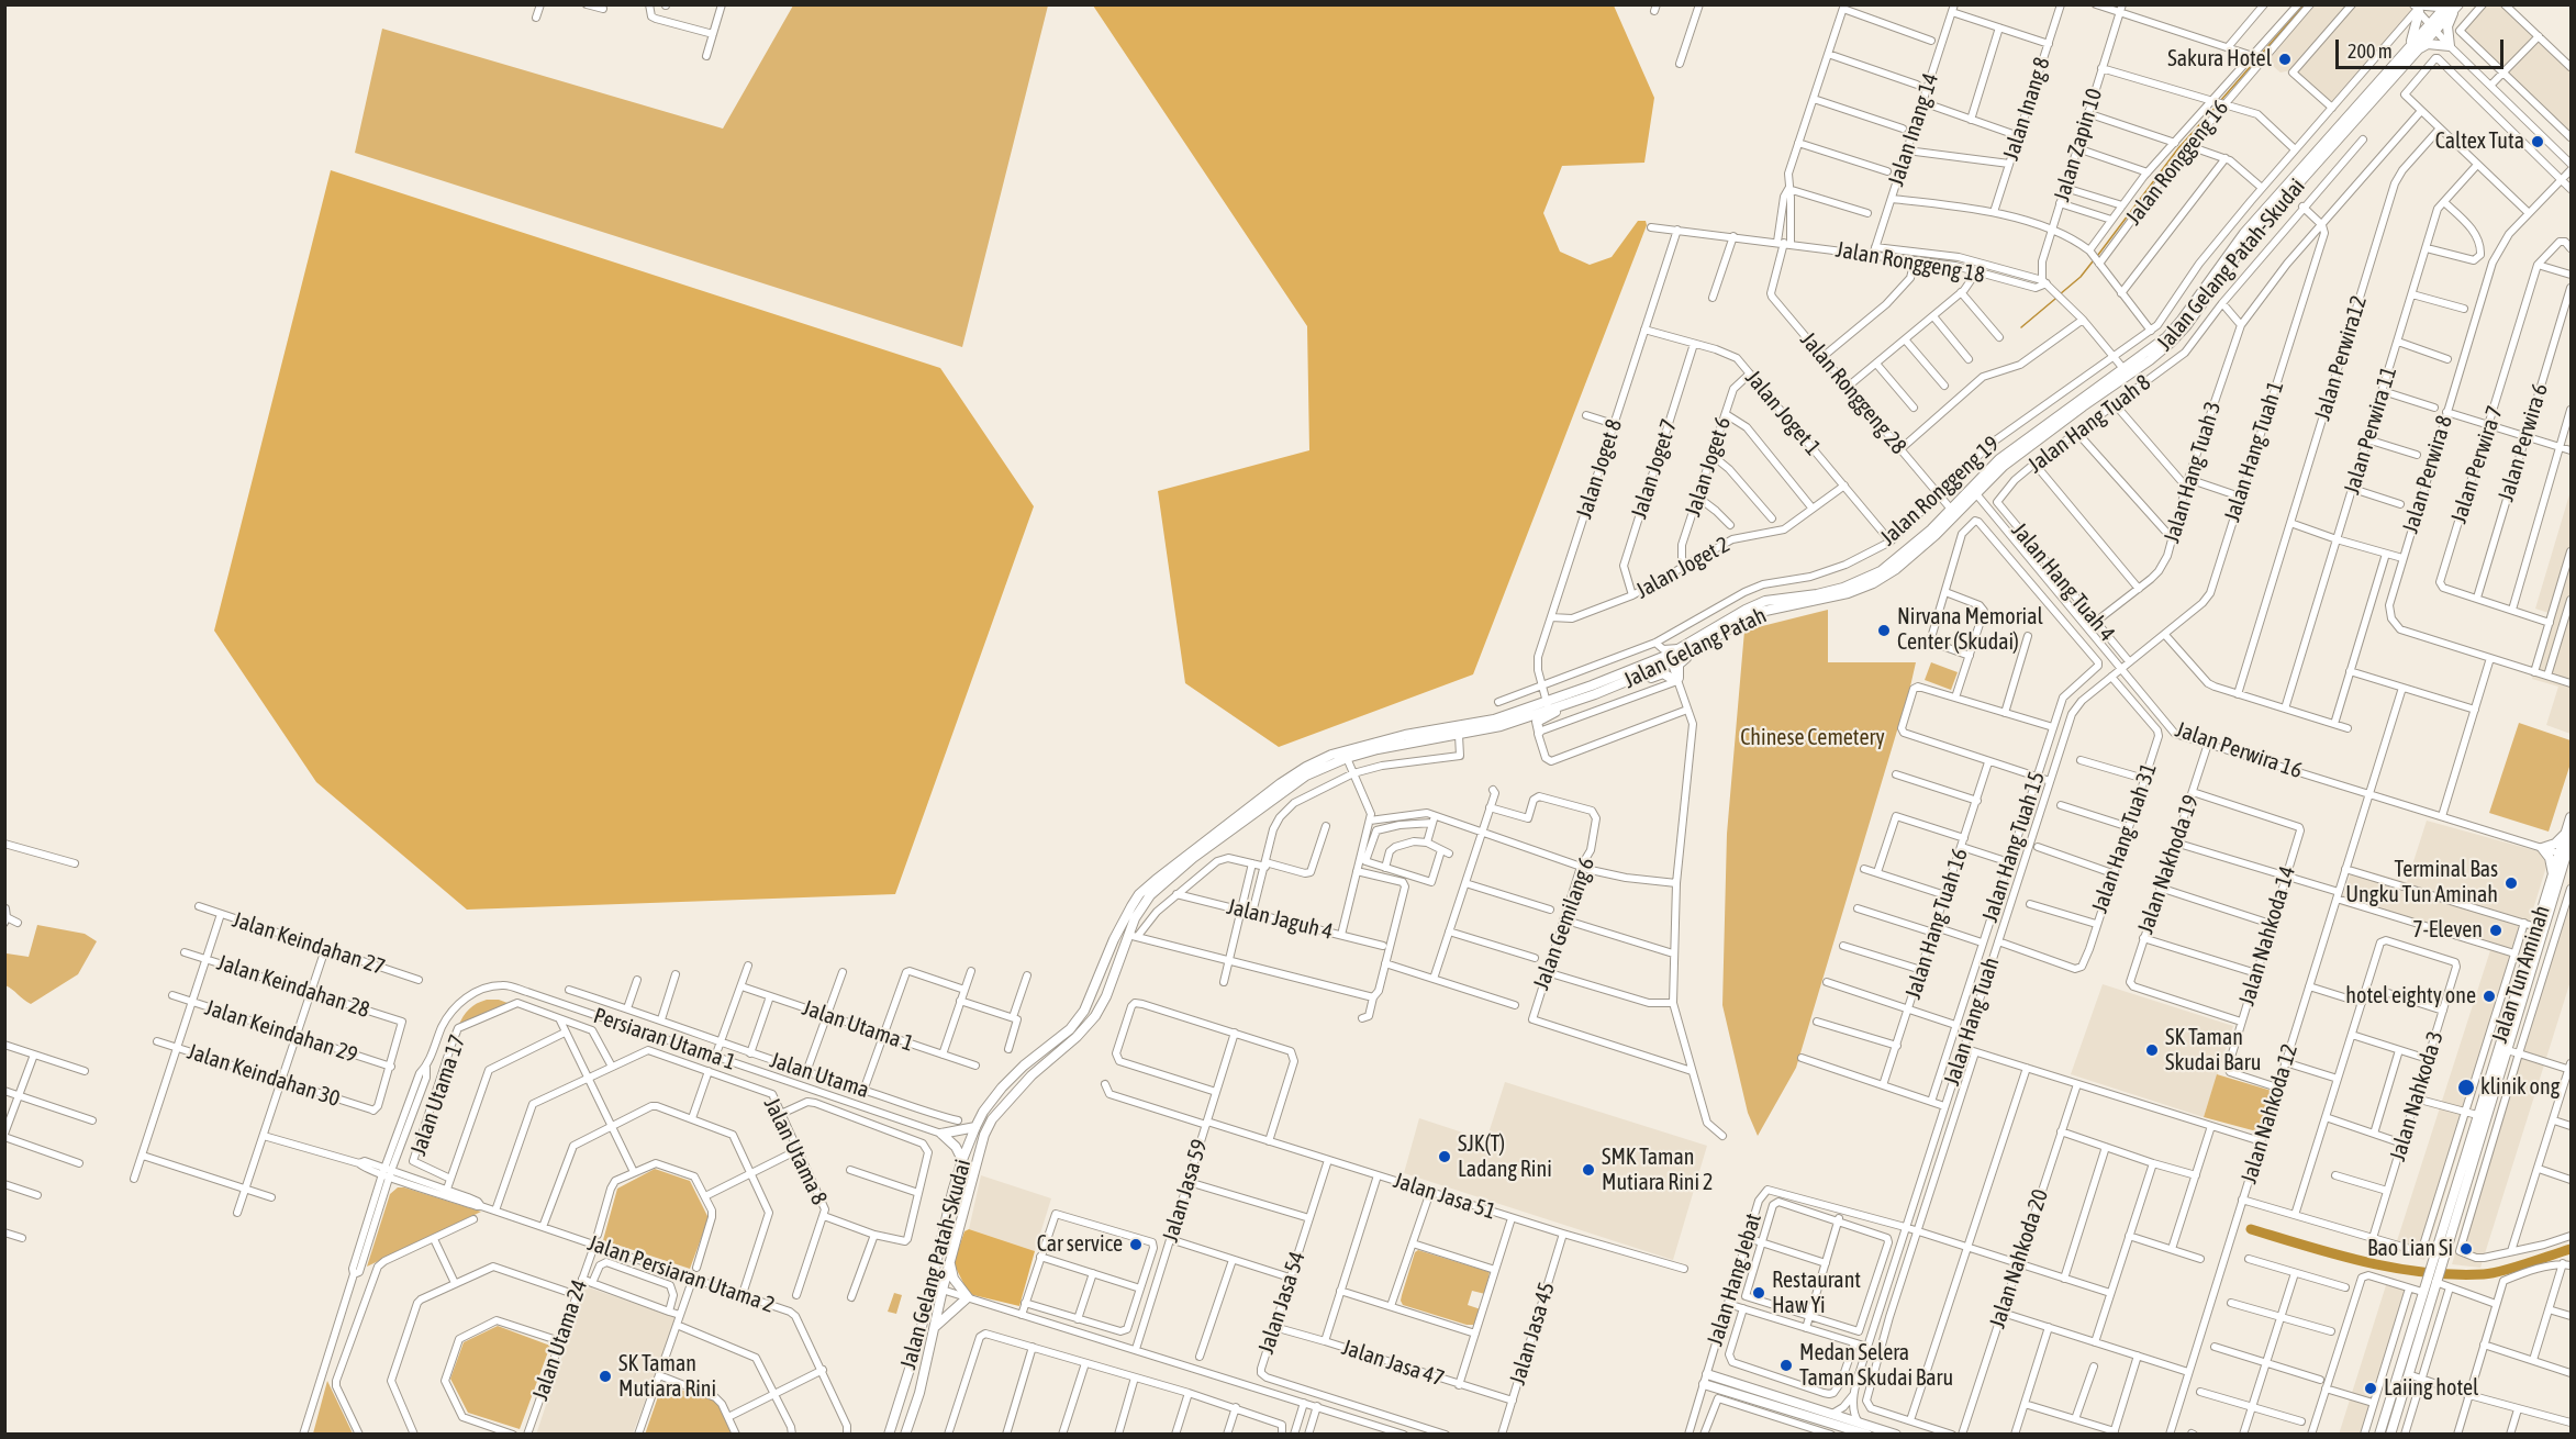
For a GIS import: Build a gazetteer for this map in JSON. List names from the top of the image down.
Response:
{
  "streets": {
    "main road": ["Jalan Gelang Patah-Skudai", "Jalan Gelang Patah", "Jalan Tun Aminah"],
    "street": [
      "Jalan Inang 8",
      "Jalan Inang 14",
      "Jalan Zapin 10",
      "Jalan Ronggeng 16",
      "Jalan Ronggeng 18",
      "Jalan Perwira12",
      "Jalan Ronggeng 28",
      "Jalan Joget 1",
      "Jalan Hang Tuah 8",
      "Jalan Perwira 11",
      "Jalan Perwira 6",
      "Jalan Hang Tuah 1",
      "Jalan Perwira 7",
      "Jalan Joget 6",
      "Jalan Joget 8",
      "Jalan Joget 7",
      "Jalan Hang Tuah 3",
      "Jalan Perwira 8",
      "Jalan Ronggeng 19",
      "Jalan Joget 2",
      "Jalan Hang Tuah 4",
      "Jalan Perwira 16",
      "Jalan Hang Tuah 31",
      "Jalan Hang Tuah 15",
      "Jalan Nakhoda 19",
      "Jalan Jaguh 4",
      "Jalan Gemilang 6",
      "Jalan Hang Tuah 16",
      "Jalan Nahkoda 14",
      "Jalan Keindahan 27",
      "Jalan Keindahan 28",
      "Jalan Hang Tuah",
      "Jalan Utama 1",
      "Jalan Keindahan 29",
      "Persiaran Utama 1",
      "Jalan Keindahan 30",
      "Jalan Utama",
      "Jalan Utama 17",
      "Jalan Nahkoda 3",
      "Jalan Nahkoda 12",
      "Jalan Utama 8",
      "Jalan Jasa 59",
      "Jalan Jasa 51",
      "Jalan Nahkoda 20",
      "Jalan Persiaran Utama 2",
      "Jalan Hang Jebat",
      "Jalan Jasa 54",
      "Jalan Jasa 45",
      "Jalan Utama 24",
      "Jalan Jasa 47"
    ]
  },
  "crossings": [
    ["Jalan Inang 14", "Jalan Ronggeng 18"],
    ["Jalan Zapin 10", "Jalan Ronggeng 18"],
    ["Jalan Ronggeng 18", "Jalan Ronggeng 28"],
    ["Jalan Ronggeng 18", "Jalan Joget 8"],
    ["Jalan Gelang Patah-Skudai", "Jalan Gelang Patah"],
    ["Jalan Gelang Patah-Skudai", "Jalan Perwira 16"],
    ["Jalan Ronggeng 28", "Jalan Ronggeng 19"],
    ["Jalan Ronggeng 28", "Jalan Gelang Patah"],
    ["Jalan Joget 1", "Jalan Joget 6"],
    ["Jalan Joget 1", "Jalan Joget 8"],
    ["Jalan Joget 1", "Jalan Joget 7"],
    ["Jalan Joget 1", "Jalan Ronggeng 19"],
    ["Jalan Joget 1", "Jalan Joget 2"],
    ["Jalan Hang Tuah 8", "Jalan Hang Tuah 4"],
    ["Jalan Perwira 6", "Jalan Perwira 7"],
    ["Jalan Hang Tuah 1", "Jalan Hang Tuah 3"],
    ["Jalan Hang Tuah 1", "Jalan Hang Tuah 4"],
    ["Jalan Hang Tuah 1", "Jalan Perwira 16"],
    ["Jalan Hang Tuah 1", "Jalan Hang Tuah"],
    ["Jalan Joget 6", "Jalan Joget 2"],
    ["Jalan Joget 8", "Jalan Ronggeng 19"],
    ["Jalan Joget 8", "Jalan Joget 2"],
    ["Jalan Joget 8", "Jalan Gelang Patah"],
    ["Jalan Joget 7", "Jalan Joget 2"],
    ["Jalan Hang Tuah 3", "Jalan Hang Tuah 4"],
    ["Jalan Gelang Patah", "Jalan Perwira 16"],
    ["Jalan Perwira 16", "Jalan Nakhoda 19"],
    ["Jalan Perwira 16", "Jalan Tun Aminah"],
    ["Jalan Perwira 16", "Jalan Hang Tuah"],
    ["Jalan Perwira 16", "Jalan Nahkoda 12"],
    ["Jalan Hang Tuah 31", "Jalan Hang Tuah"],
    ["Jalan Nakhoda 19", "Jalan Nahkoda 14"],
    ["Jalan Nahkoda 14", "Jalan Nahkoda 12"],
    ["Jalan Keindahan 28", "Jalan Keindahan 29"],
    ["Jalan Keindahan 28", "Jalan Keindahan 30"],
    ["Jalan Hang Tuah", "Jalan Hang Jebat"],
    ["Jalan Keindahan 29", "Jalan Keindahan 30"],
    ["Persiaran Utama 1", "Jalan Persiaran Utama 2"],
    ["Jalan Utama 8", "Jalan Persiaran Utama 2"],
    ["Jalan Jasa 59", "Jalan Jasa 51"],
    ["Jalan Jasa 51", "Jalan Jasa 54"],
    ["Jalan Jasa 51", "Jalan Jasa 45"],
    ["Jalan Nahkoda 20", "Jalan Hang Jebat"],
    ["Jalan Persiaran Utama 2", "Jalan Utama 24"],
    ["Jalan Jasa 54", "Jalan Jasa 47"],
    ["Jalan Jasa 45", "Jalan Jasa 47"]
  ],
  "parks": ["Chinese Cemetery"],
  "places": [
    "Sakura Hotel",
    "Caltex Tuta",
    "Nirvana Memorial Center (Skudai)",
    "Terminal Bas Ungku Tun Aminah",
    "7-Eleven",
    "hotel eighty one",
    "SK Taman Skudai Baru",
    "klinik ong",
    "SJK(T) Ladang Rini",
    "SMK Taman Mutiara Rini 2",
    "Car service",
    "Bao Lian Si",
    "Restaurant Haw Yi",
    "Medan Selera Taman Skudai Baru",
    "SK Taman Mutiara Rini",
    "Laiing hotel"
  ],
  "scale_bar": "200 m"
}
